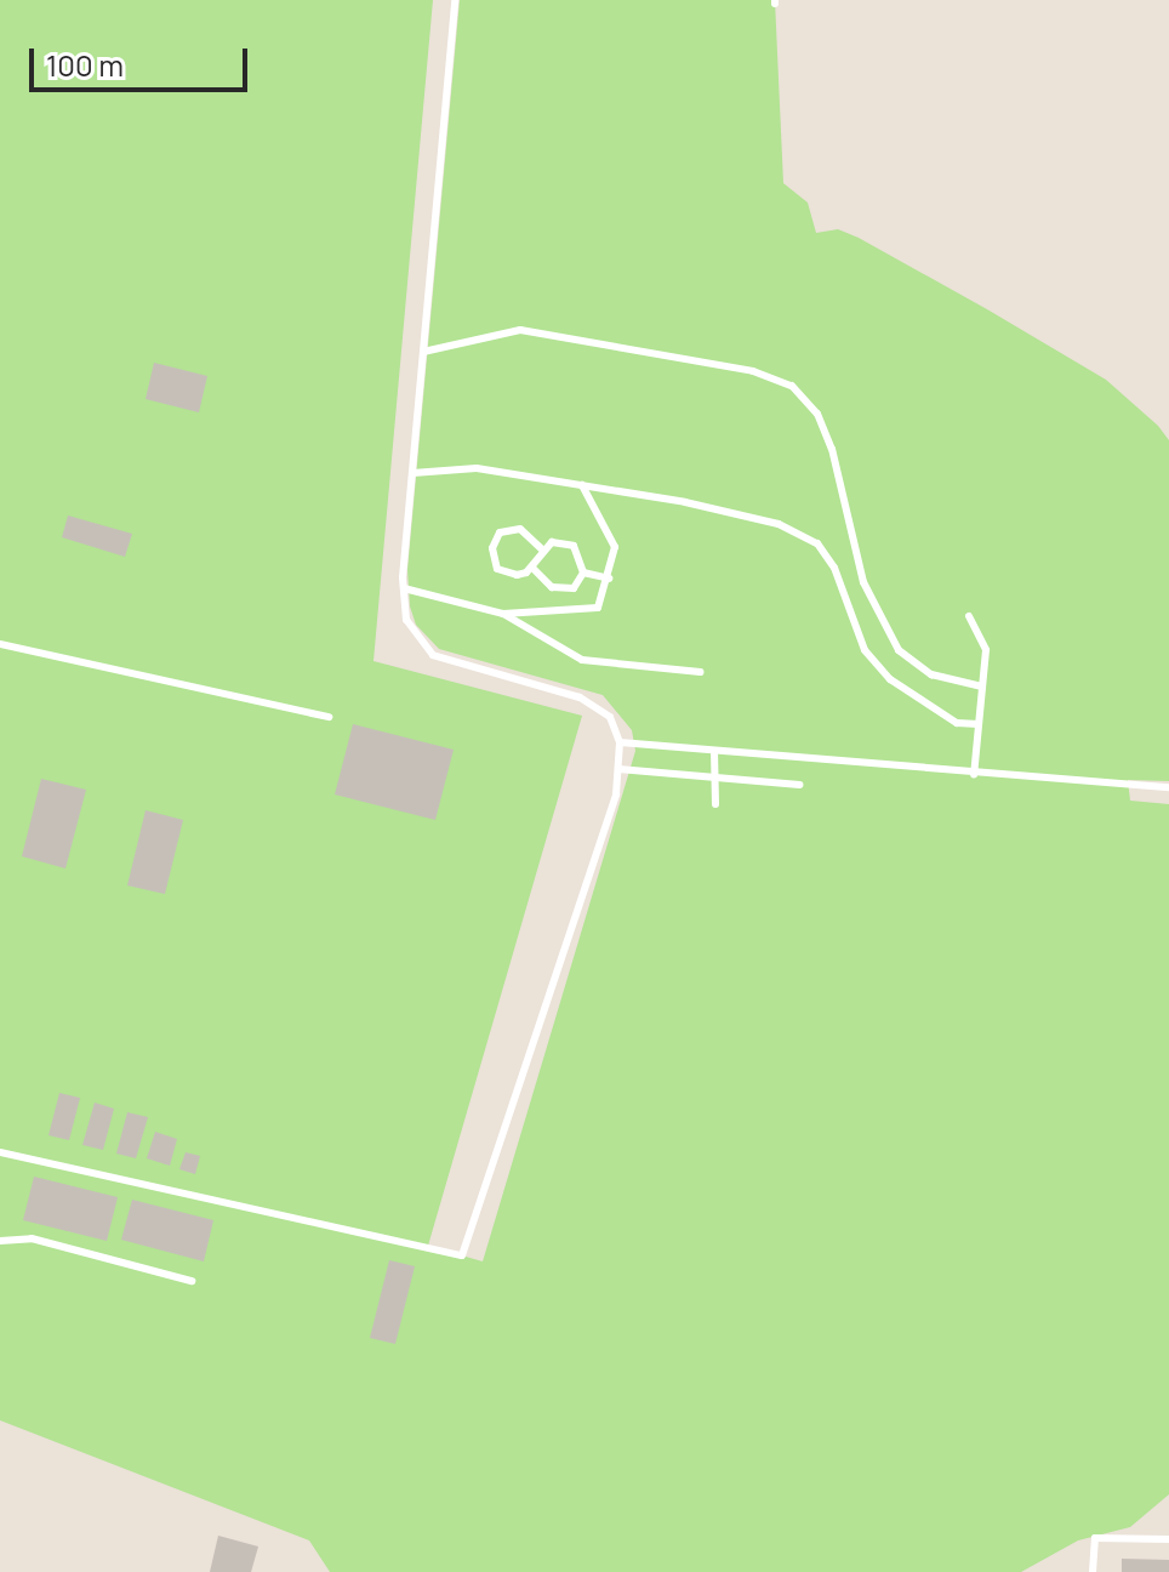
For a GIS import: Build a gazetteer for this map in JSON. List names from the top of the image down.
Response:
{
  "scale_bar": "100 m"
}
